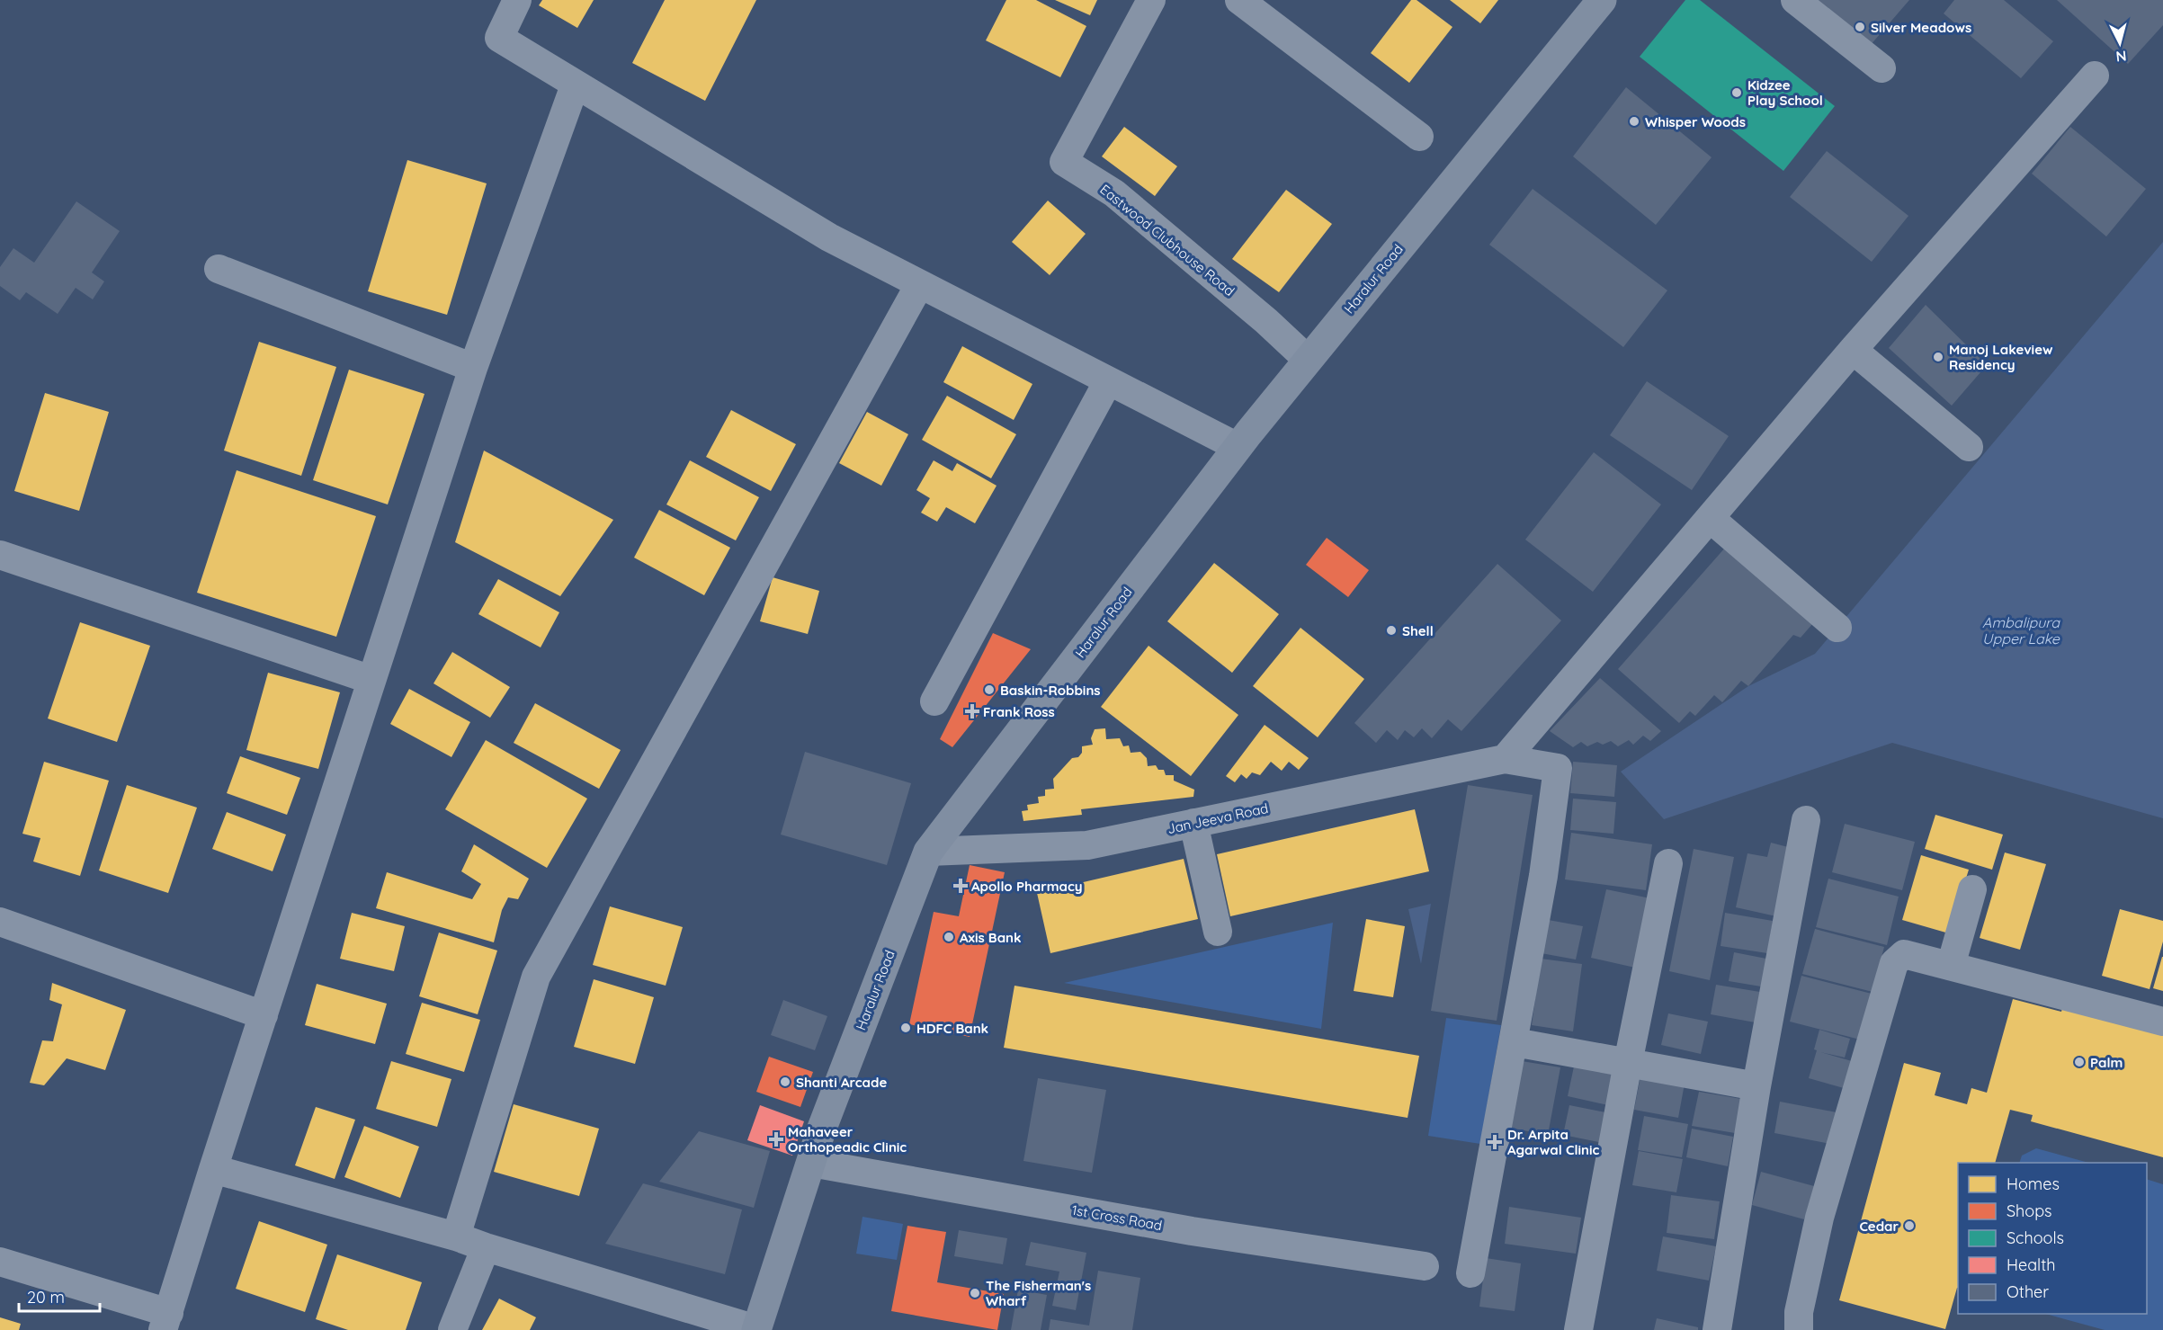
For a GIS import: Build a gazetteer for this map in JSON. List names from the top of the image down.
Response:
{
  "streets": {
    "street": [
      "Eastwood Clubhouse Road",
      "Haralur Road",
      "Jan Jeeva Road",
      "1st Cross Road"
    ]
  },
  "crossings": [
    ["Eastwood Clubhouse Road", "Haralur Road"],
    ["Haralur Road", "Jan Jeeva Road"],
    ["Haralur Road", "1st Cross Road"]
  ],
  "water": ["Ambalipura Upper Lake"],
  "places": {
    "other": [
      "Silver Meadows",
      "Kidzee Play School",
      "Whisper Woods",
      "Manoj Lakeview Residency",
      "Shell",
      "Baskin-Robbins",
      "Axis Bank",
      "HDFC Bank",
      "Palm",
      "Shanti Arcade",
      "Cedar",
      "The Fisherman's Wharf"
    ],
    "health": [
      "Frank Ross",
      "Apollo Pharmacy",
      "Mahaveer Orthopeadic Clinic",
      "Dr. Arpita Agarwal Clinic"
    ]
  },
  "legend": [
    "Homes",
    "Shops",
    "Schools",
    "Health",
    "Other"
  ],
  "scale_bar": "20 m",
  "north": "bottom"
}
